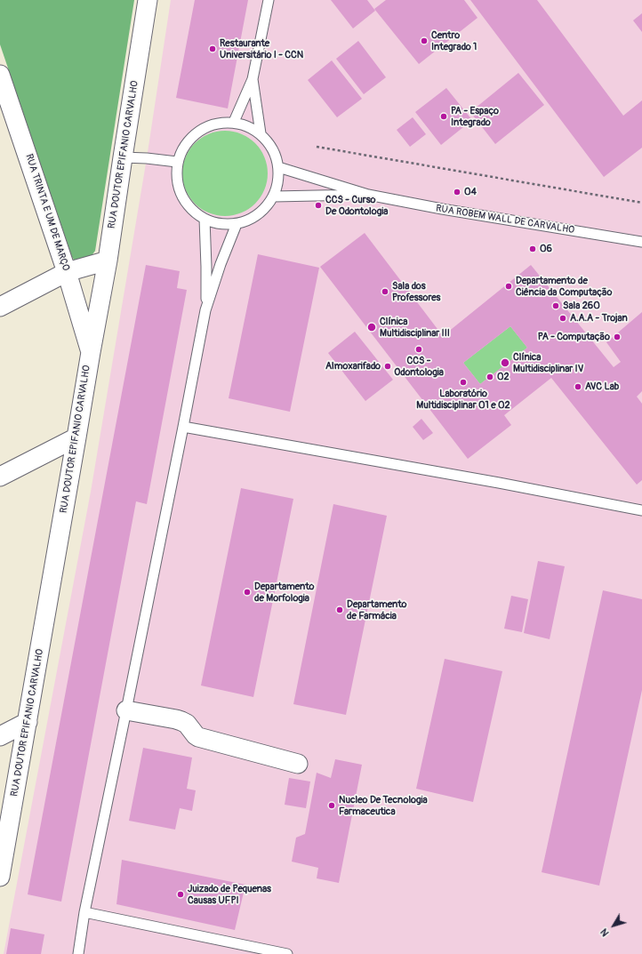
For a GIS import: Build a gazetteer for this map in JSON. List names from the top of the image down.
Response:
{
  "streets": {
    "street": ["RUA DOUTOR EPIFANIO CARVALHO", "RUA TRINTA E UM DE MARÇO"],
    "lane": ["RUA ROBEM WALL DE CARVALHO"]
  },
  "crossings": [
    ["RUA DOUTOR EPIFANIO CARVALHO", "RUA TRINTA E UM DE MARÇO"]
  ],
  "places": [
    "Centro Integrado 1",
    "Restaurante Universitário I - CCN",
    "PA - Espaço Integrado",
    "04",
    "CCS - Curso De Odontologia",
    "06",
    "Departamento de Ciência da Computação",
    "Sala dos Professores",
    "Sala 260",
    "A.A.A - Trojan",
    "Clínica Multidisciplinar III",
    "PA - Computação",
    "CCS - Odontologia",
    "Clínica Multidisciplinar IV",
    "Almoxarifado",
    "02",
    "Laboratório Multidisciplinar 01 e 02",
    "AVC Lab",
    "Departamento de Morfologia",
    "Departamento de Farmácia",
    "Nucleo De Tecnologia Farmaceutica",
    "Juizado de Pequenas Causas UFPI"
  ],
  "north": "bottom left"
}
